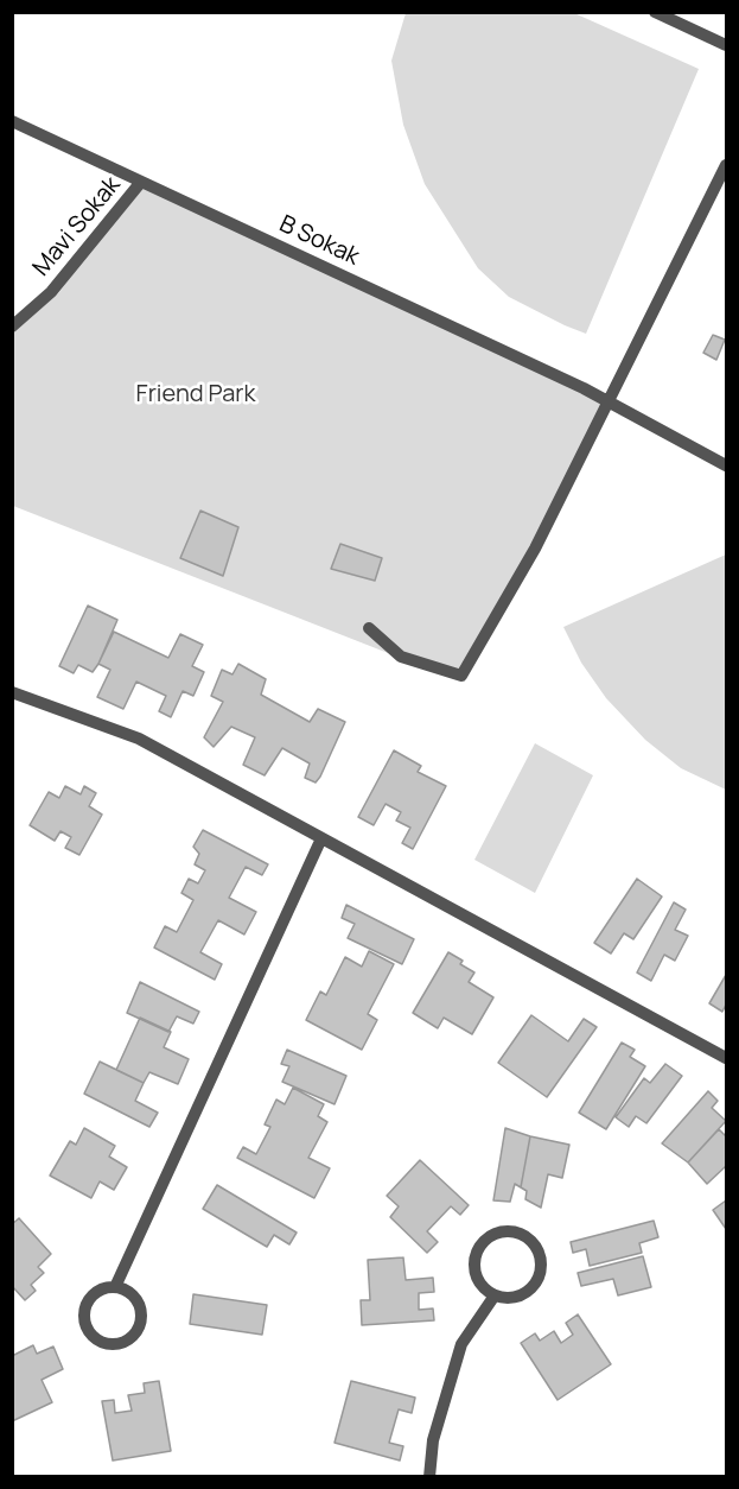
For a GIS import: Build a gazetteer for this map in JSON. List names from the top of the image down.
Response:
{
  "streets": {
    "lane": ["Mavi Sokak", "B Sokak"]
  },
  "crossings": [
    ["Mavi Sokak", "B Sokak"]
  ],
  "parks": ["Friend Park"]
}
